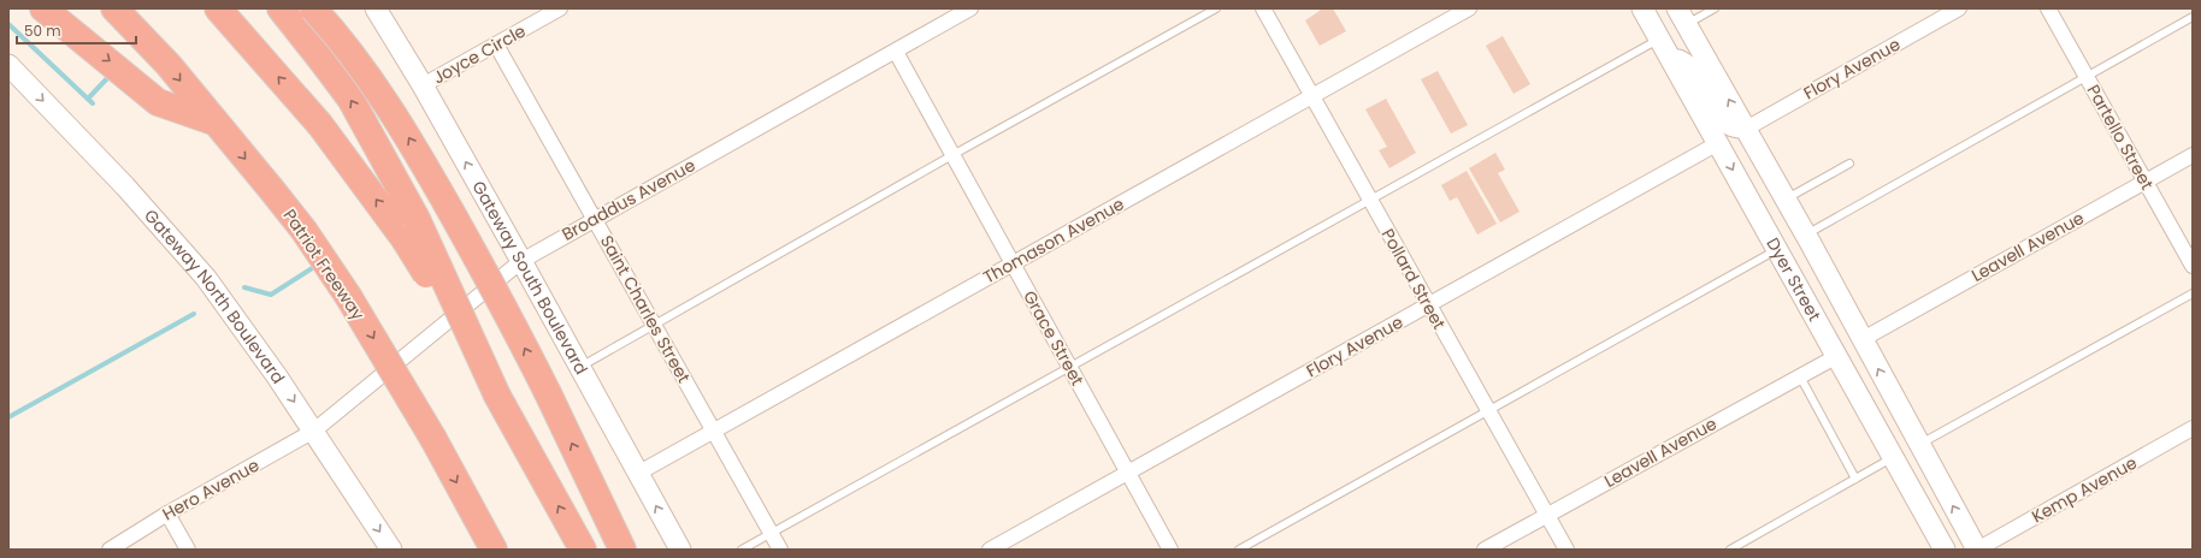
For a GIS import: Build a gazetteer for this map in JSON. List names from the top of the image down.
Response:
{
  "streets": {
    "highway": ["Patriot Freeway"],
    "main road": ["Gateway South Boulevard", "Dyer Street", "Gateway North Boulevard"],
    "street": [
      "Joyce Circle",
      "Flory Avenue",
      "Partello Street",
      "Broaddus Avenue",
      "Thomason Avenue",
      "Leavell Avenue",
      "Pollard Street",
      "Saint Charles Street",
      "Grace Street",
      "Hero Avenue",
      "Kemp Avenue"
    ]
  },
  "crossings": [
    ["Joyce Circle", "Gateway South Boulevard"],
    ["Joyce Circle", "Saint Charles Street"],
    ["Flory Avenue", "Pollard Street"],
    ["Flory Avenue", "Dyer Street"],
    ["Flory Avenue", "Grace Street"],
    ["Partello Street", "Leavell Avenue"],
    ["Broaddus Avenue", "Gateway South Boulevard"],
    ["Broaddus Avenue", "Gateway North Boulevard"],
    ["Broaddus Avenue", "Saint Charles Street"],
    ["Broaddus Avenue", "Grace Street"],
    ["Broaddus Avenue", "Hero Avenue"],
    ["Thomason Avenue", "Gateway South Boulevard"],
    ["Thomason Avenue", "Pollard Street"],
    ["Thomason Avenue", "Saint Charles Street"],
    ["Thomason Avenue", "Grace Street"],
    ["Leavell Avenue", "Pollard Street"],
    ["Leavell Avenue", "Dyer Street"],
    ["Dyer Street", "Kemp Avenue"],
    ["Gateway North Boulevard", "Hero Avenue"]
  ],
  "one_way": ["Gateway South Boulevard", "Gateway North Boulevard"],
  "scale_bar": "50 m"
}
